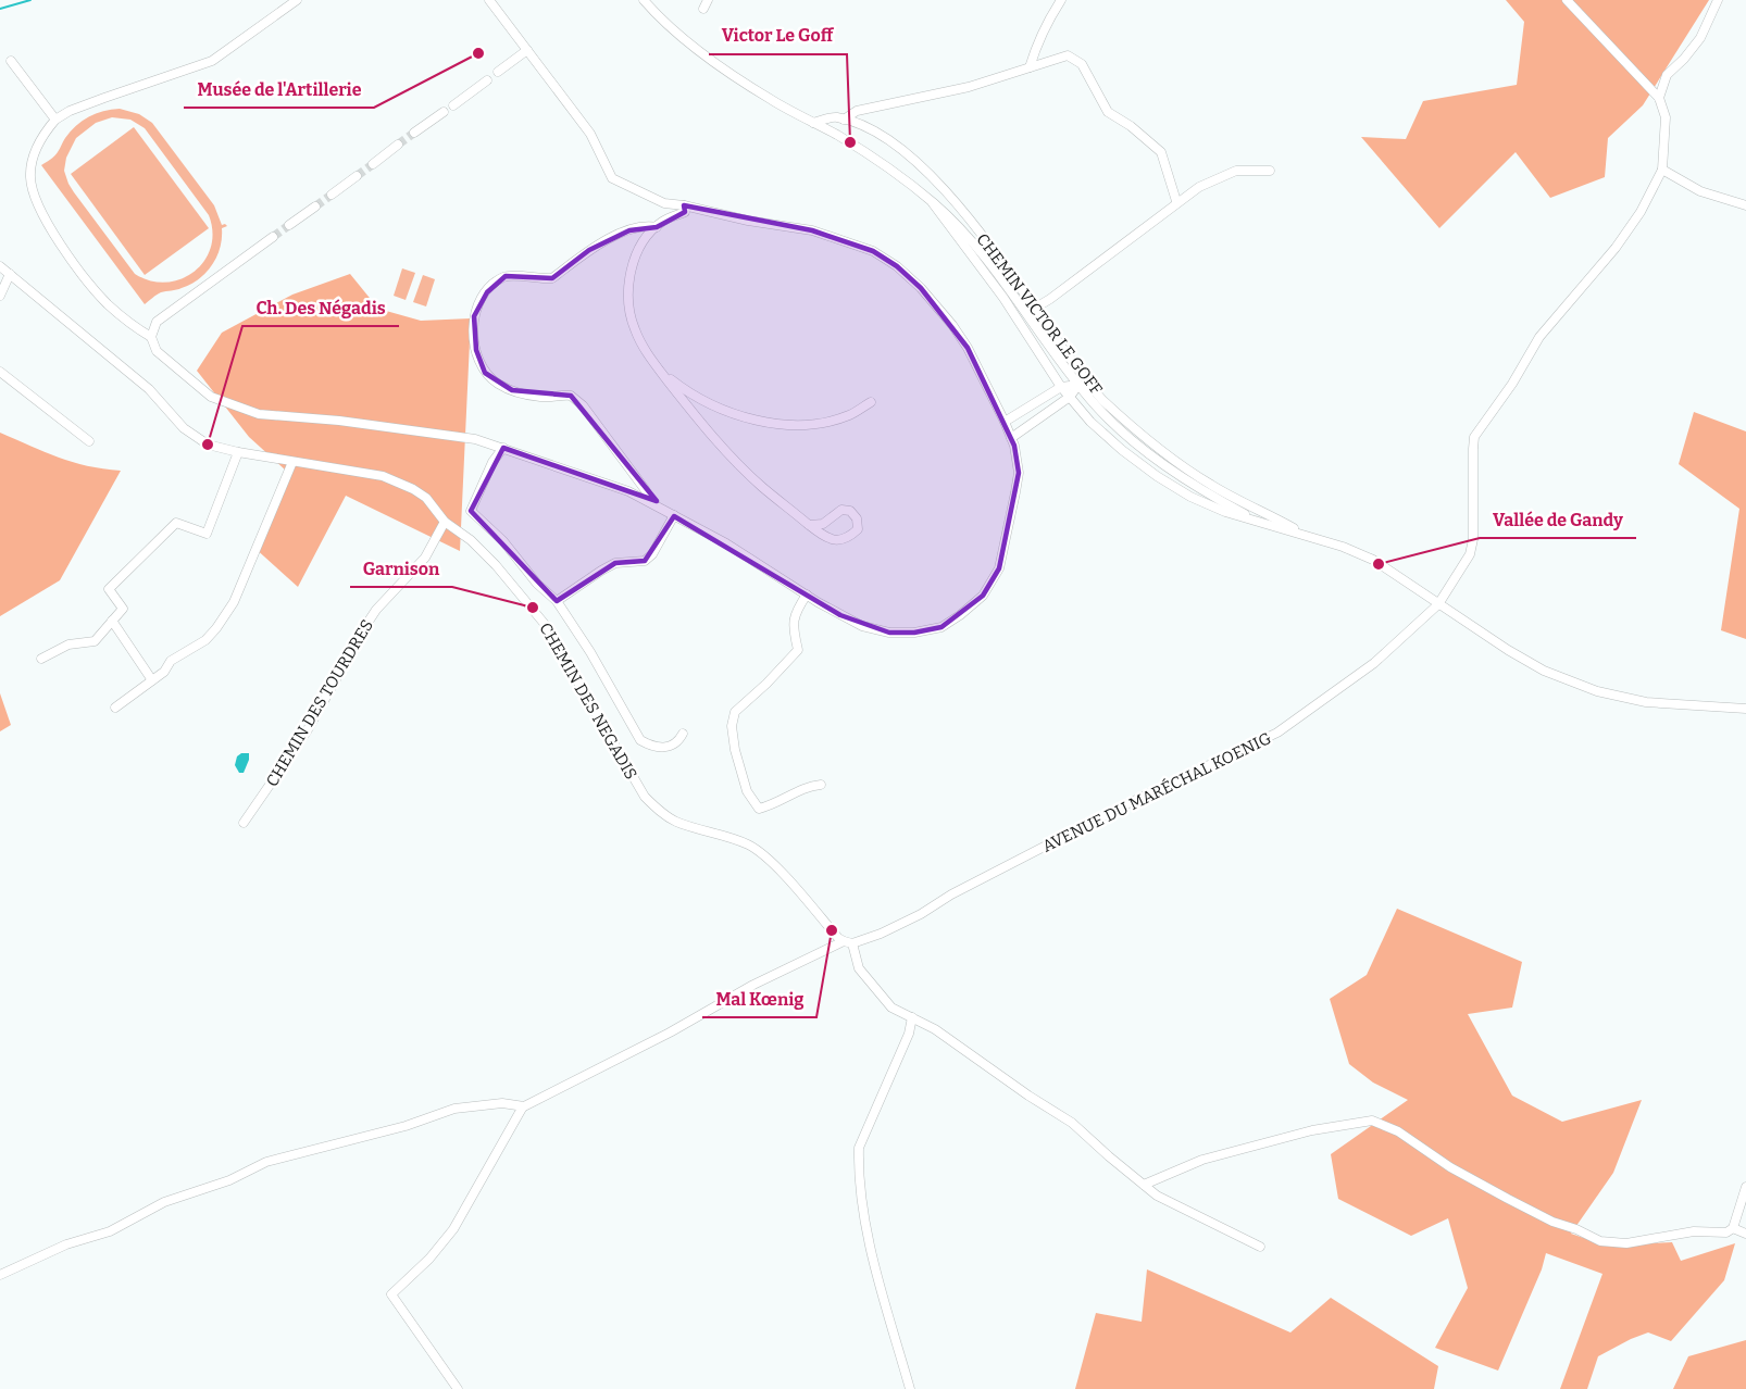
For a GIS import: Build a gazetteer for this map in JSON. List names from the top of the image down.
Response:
{
  "streets": {
    "street": [
      "CHEMIN VICTOR LE GOFF",
      "CHEMIN DES NEGADIS",
      "CHEMIN DES TOURDRES",
      "AVENUE DU MARÉCHAL KOENIG"
    ]
  },
  "crossings": [
    ["CHEMIN DES NEGADIS", "CHEMIN DES TOURDRES"],
    ["CHEMIN DES NEGADIS", "AVENUE DU MARÉCHAL KOENIG"]
  ],
  "places": [
    "Musée de l'Artillerie",
    "Victor Le Goff",
    "Ch. Des Négadis",
    "Vallée de Gandy",
    "Garnison",
    "Mal Kœnig"
  ]
}
